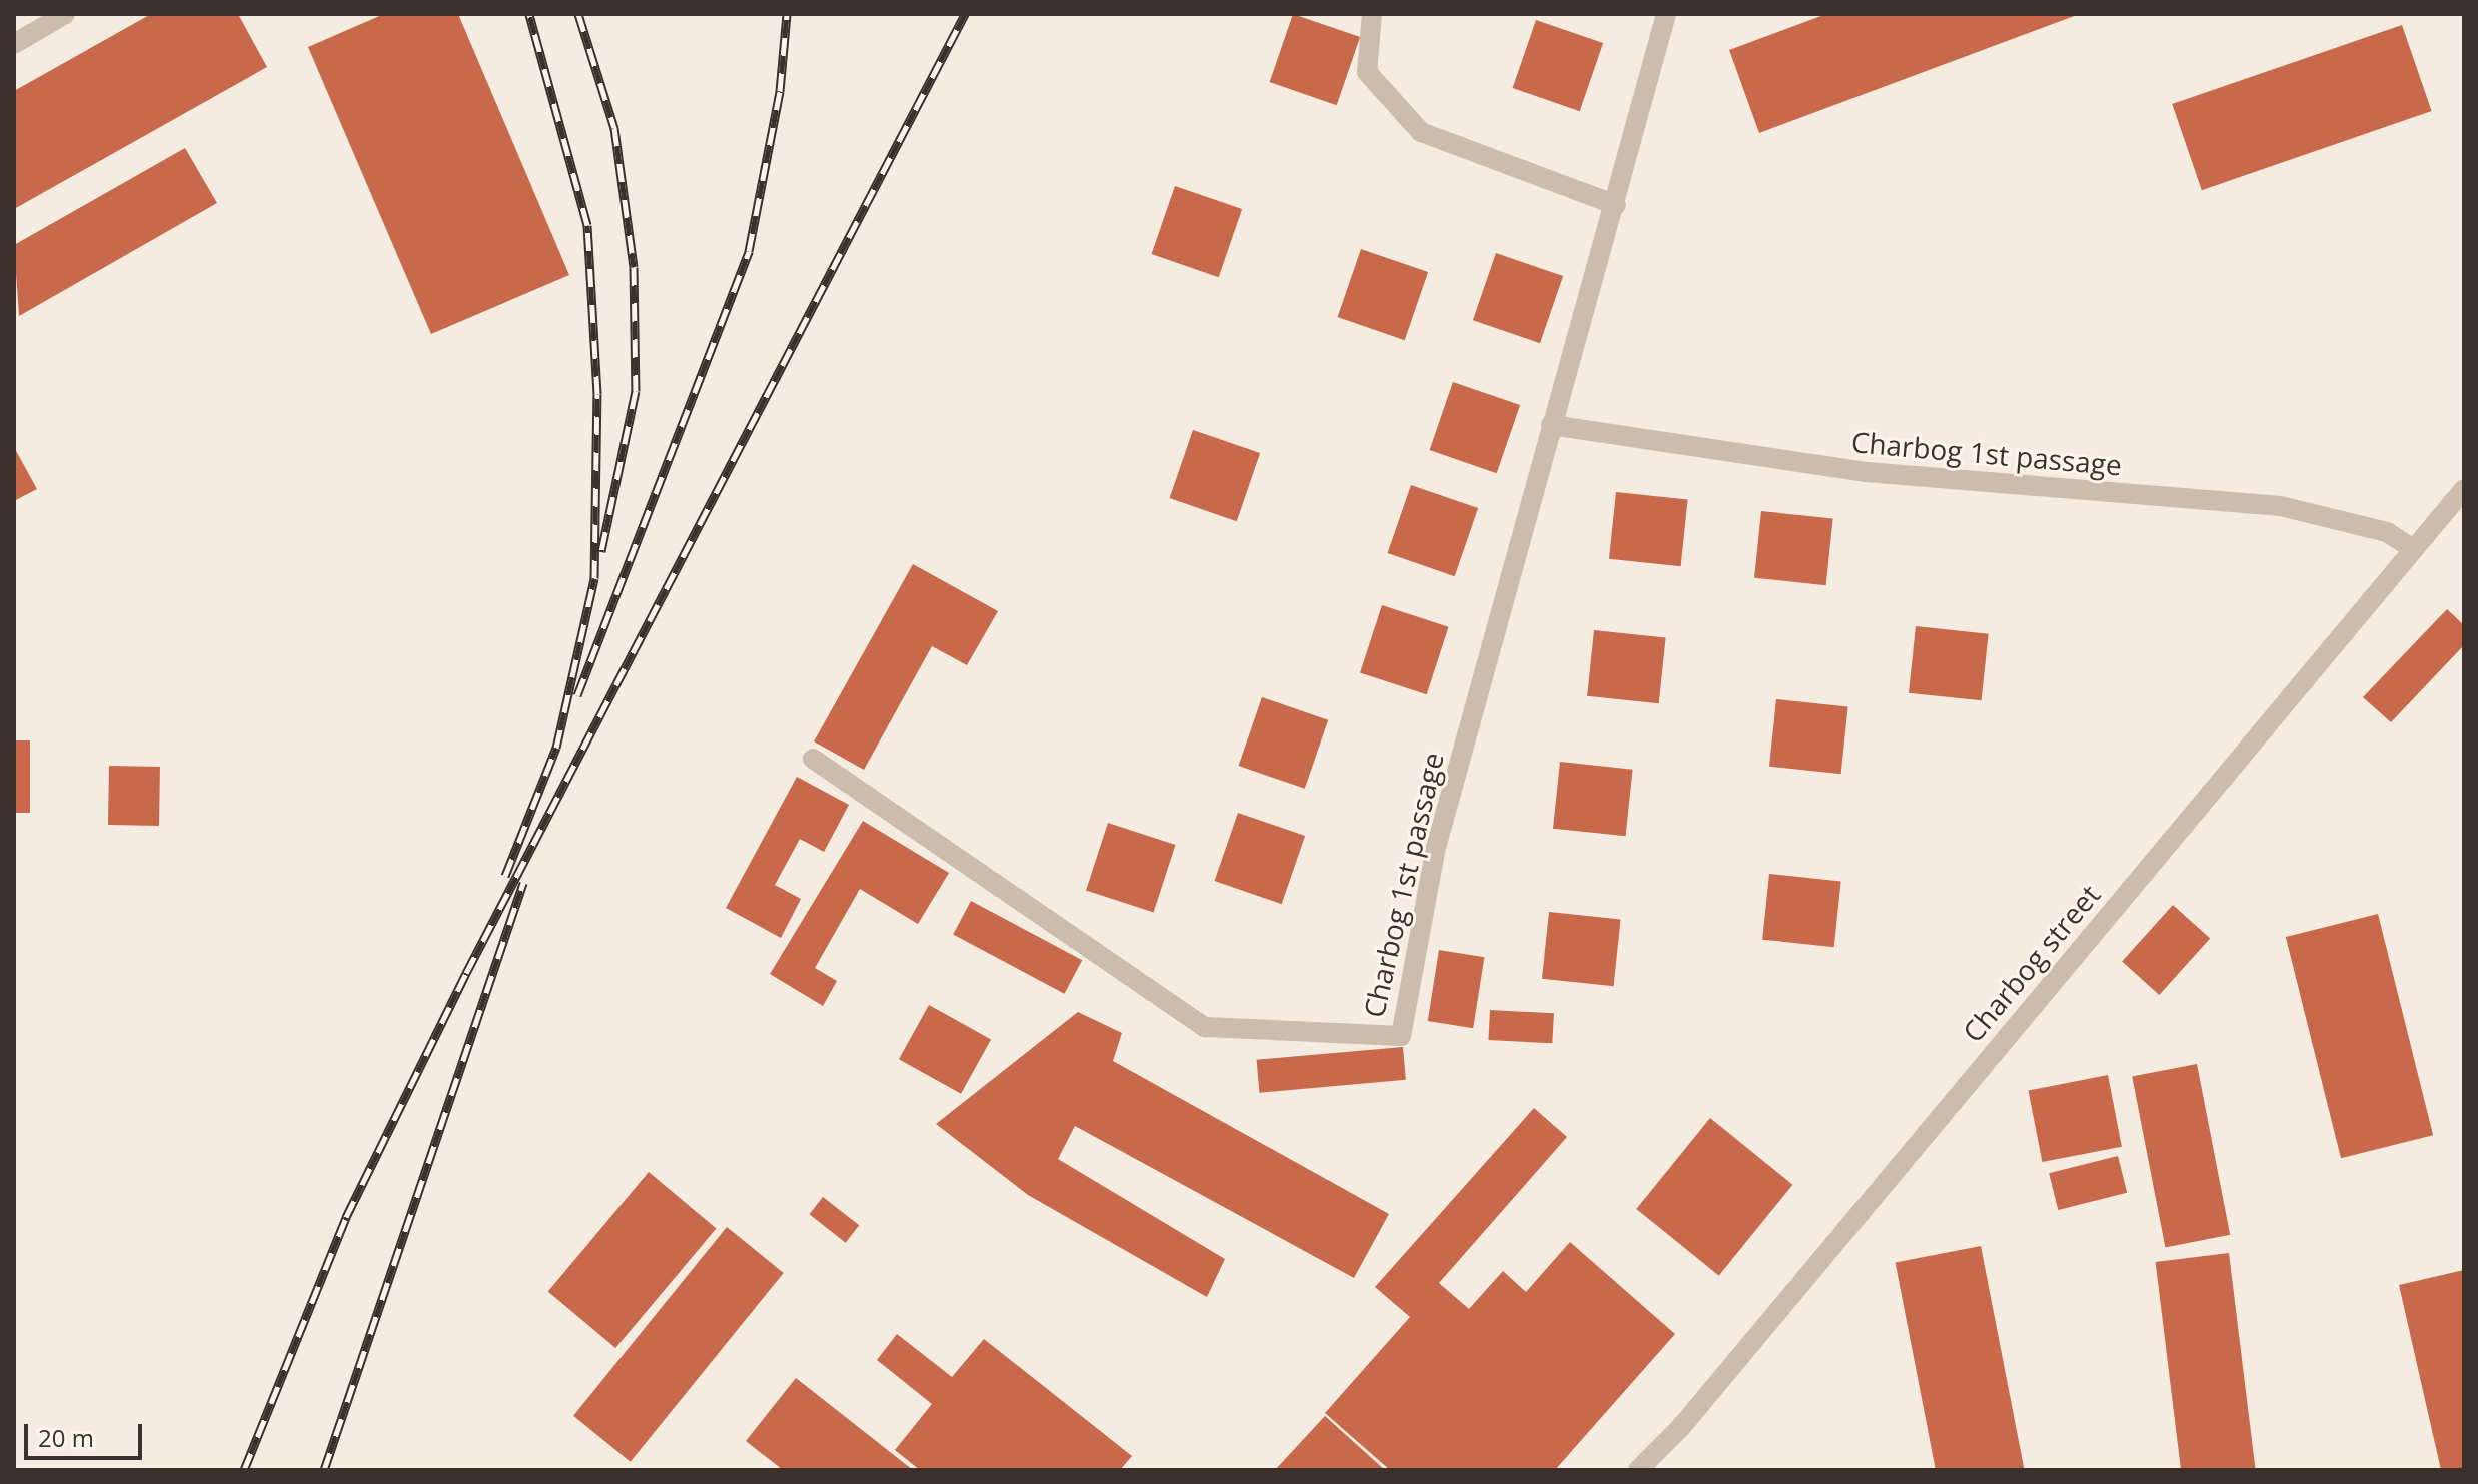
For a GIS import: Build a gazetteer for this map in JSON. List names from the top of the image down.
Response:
{
  "streets": {
    "street": ["Chаrbog 1st passage", "Charbog street"]
  },
  "crossings": [
    ["Chаrbog 1st passage", "Charbog street"]
  ],
  "scale_bar": "20 m"
}
